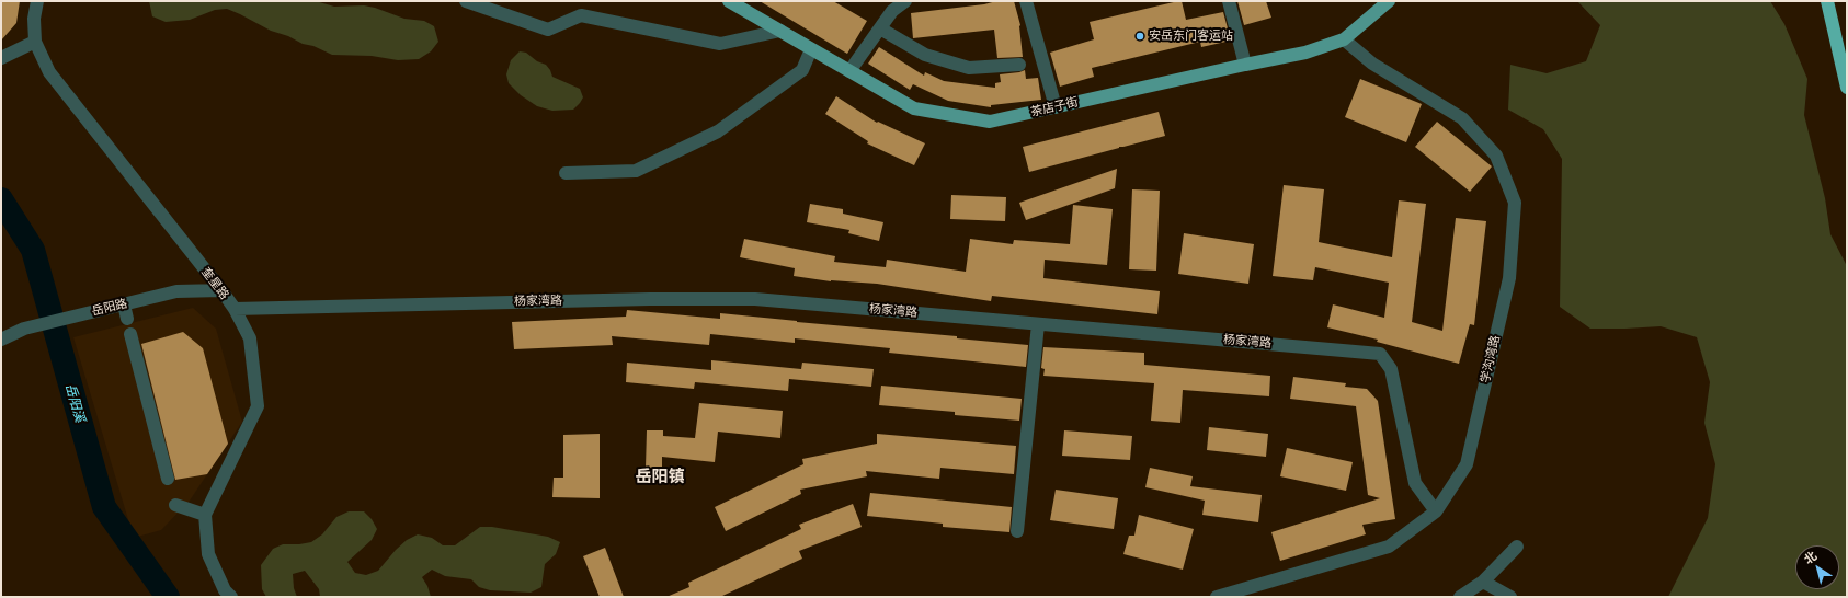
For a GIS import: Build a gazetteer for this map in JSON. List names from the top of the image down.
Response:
{
  "streets": {
    "main road": ["茶店子街"],
    "street": [
      "奎星路",
      "杨家湾路",
      "岳阳路",
      "学沟湾路"
    ]
  },
  "crossings": [
    ["茶店子街", "学沟湾路"],
    ["奎星路", "杨家湾路"],
    ["奎星路", "岳阳路"],
    ["杨家湾路", "学沟湾路"]
  ],
  "districts": ["岳阳镇"],
  "water": ["岳阳溪"],
  "places": ["安岳东门客运站"],
  "north": "top left"
}
